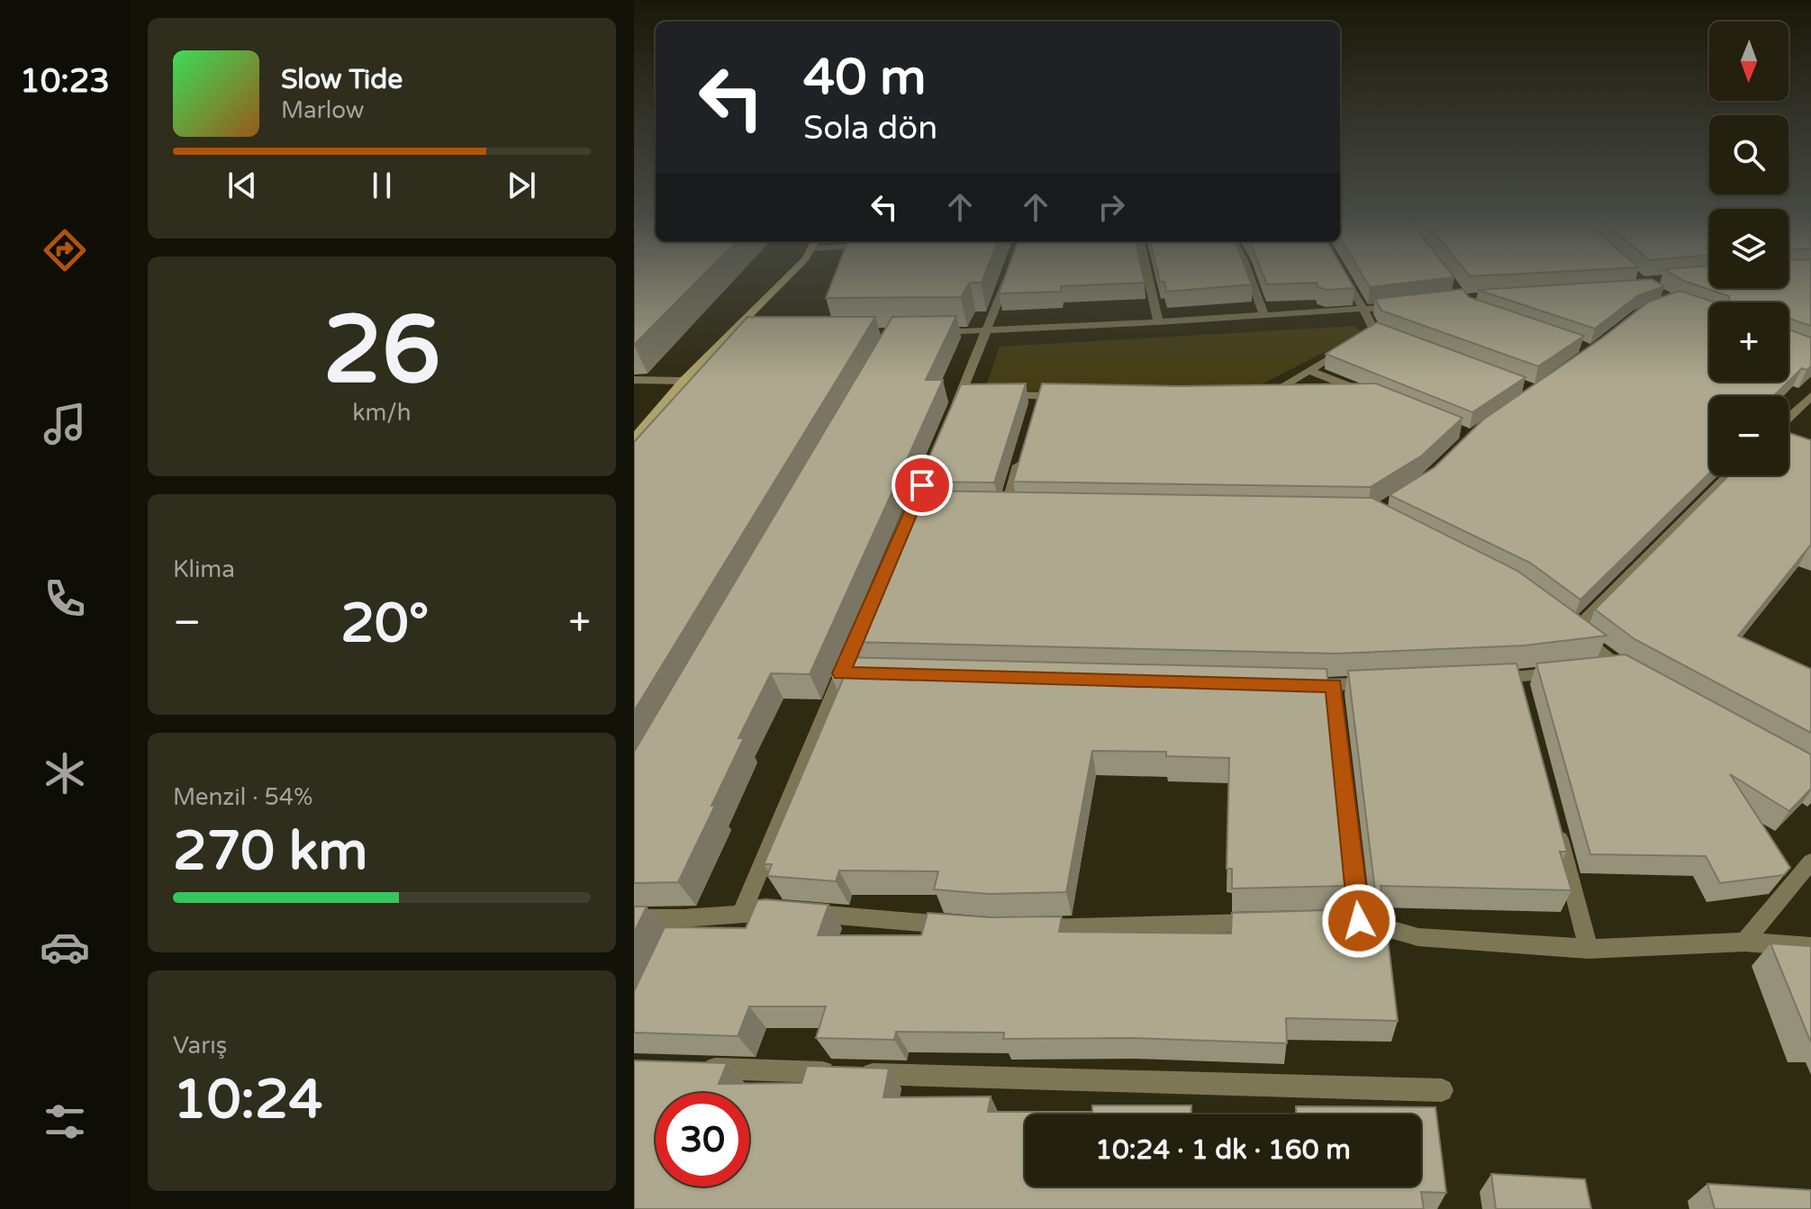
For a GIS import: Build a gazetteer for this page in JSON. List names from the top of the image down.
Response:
{
  "north": "bottom",
  "page": {
    "tabs": "10:23",
    "map_buttons": ["+", "−"],
    "turn": ["40 m", "Sola dön"],
    "song": ["Slow Tide", "Marlow"],
    "tile": [
      ["26", "km/h"],
      "Klima",
      ["Menzil · 54%", "270 km"],
      ["Varış", "10:24"]
    ],
    "heat": ["−", "20°", "+"],
    "limit": "30",
    "trip": "10:24 · 1 dk · 160 m"
  }
}
